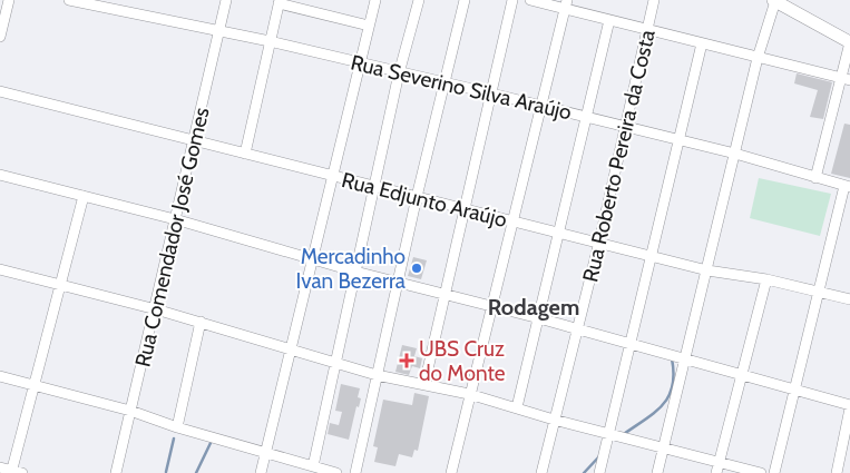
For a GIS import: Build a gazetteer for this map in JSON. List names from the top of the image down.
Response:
{
  "streets": {
    "street": [
      "Rua Severino Silva Araújo",
      "Rua Roberto Pereira da Costa",
      "Rua Edjunto Araújo",
      "Rua Comendador José Gomes"
    ]
  },
  "crossings": [
    ["Rua Severino Silva Araújo", "Rua Roberto Pereira da Costa"],
    ["Rua Severino Silva Araújo", "Rua Comendador José Gomes"],
    ["Rua Roberto Pereira da Costa", "Rua Edjunto Araújo"],
    ["Rua Edjunto Araújo", "Rua Comendador José Gomes"]
  ],
  "districts": ["Rodagem"],
  "places": {
    "other": ["Mercadinho Ivan Bezerra"],
    "health": ["UBS Cruz do Monte"]
  }
}
